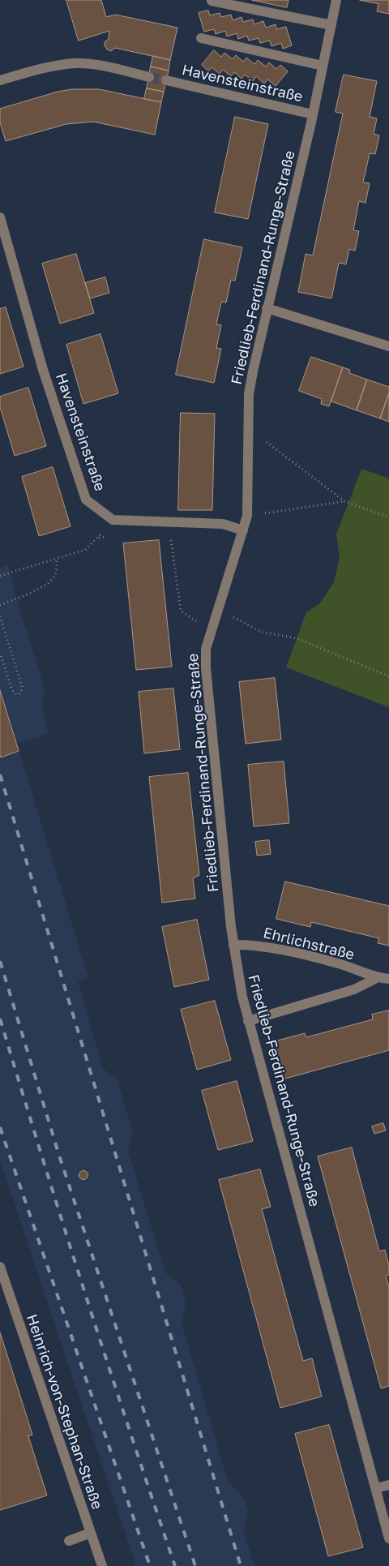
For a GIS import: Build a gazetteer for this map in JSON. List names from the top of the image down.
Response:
{
  "streets": {
    "street": [
      "Havensteinstraße",
      "Friedlieb-Ferdinand-Runge-Straße",
      "Ehrlichstraße",
      "Heinrich-von-Stephan-Straße"
    ]
  },
  "crossings": [
    ["Havensteinstraße", "Friedlieb-Ferdinand-Runge-Straße"],
    ["Friedlieb-Ferdinand-Runge-Straße", "Ehrlichstraße"]
  ]
}
